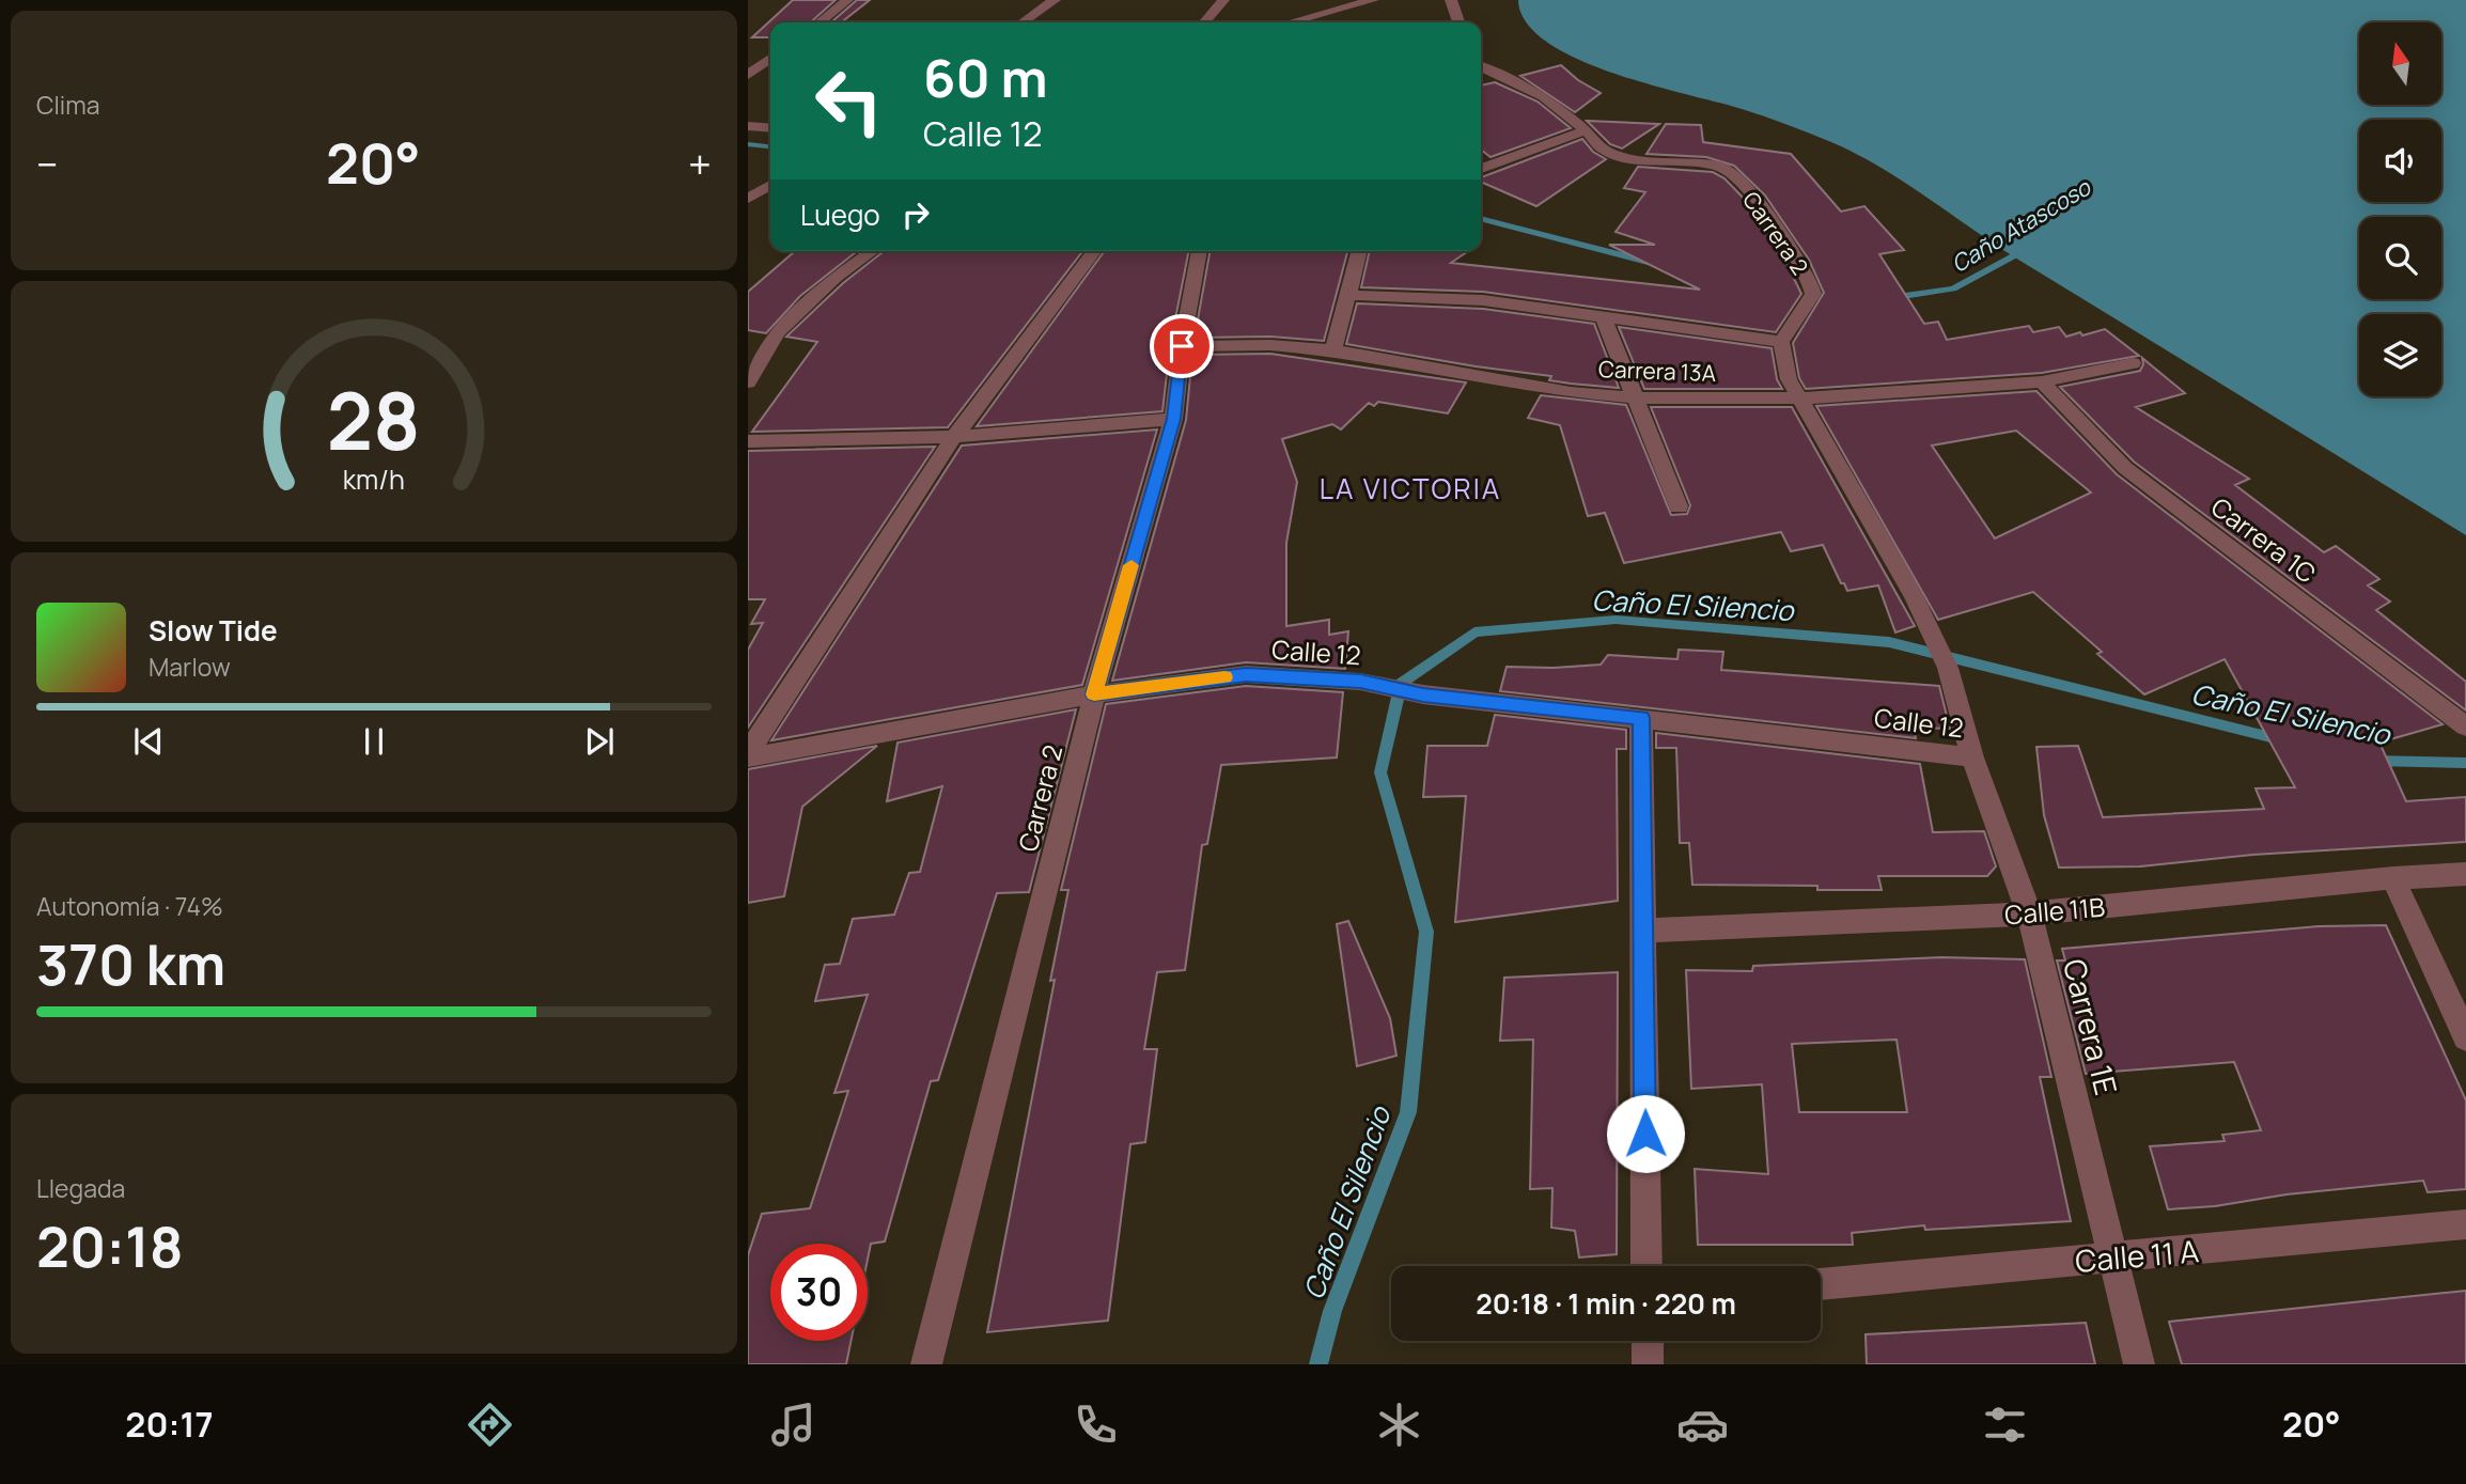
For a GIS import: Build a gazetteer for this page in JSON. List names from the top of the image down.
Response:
{
  "streets": {
    "street": [
      "Carrera 2",
      "Carrera 13A",
      "Carrera 1C",
      "Calle 12",
      "Calle 11B",
      "Carrera 1E",
      "Calle 11 A"
    ]
  },
  "crossings": [
    ["Carrera 2", "Carrera 13A"],
    ["Carrera 2", "Calle 12"],
    ["Carrera 13A", "Carrera 1C"],
    ["Carrera 13A", "Carrera 1E"],
    ["Calle 12", "Carrera 1E"],
    ["Calle 11B", "Carrera 1E"],
    ["Carrera 1E", "Calle 11 A"]
  ],
  "districts": ["LA VICTORIA"],
  "water": ["Caño Atascoso", "Caño El Silencio"],
  "north": "top",
  "page": {
    "tile": [
      "Clima",
      ["Autonomía · 74%", "370 km"],
      ["Llegada", "20:18"]
    ],
    "turn": ["60 m", "Calle 12"],
    "heat": ["−", "20°", "+"],
    "then": "Luego",
    "song": ["Slow Tide", "Marlow"],
    "limit": "30",
    "trip": "20:18 · 1 min · 220 m",
    "tabs": ["20:17", "20°"],
    "gauge": ["28", "km/h"]
  }
}
